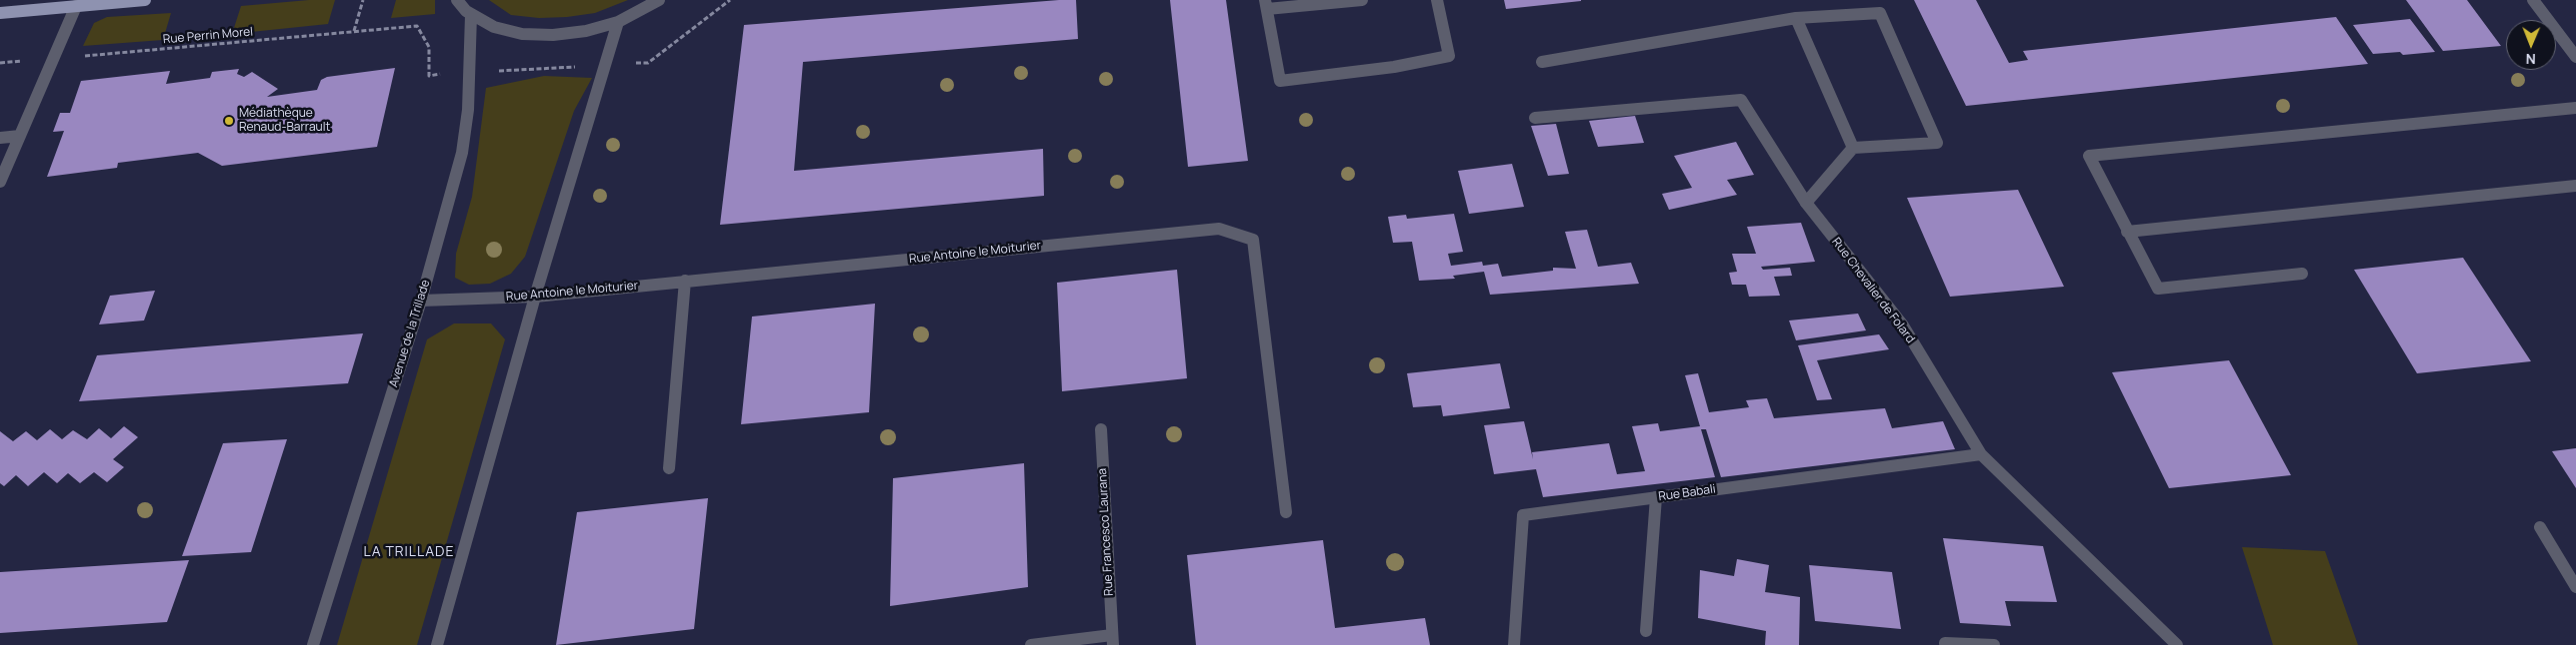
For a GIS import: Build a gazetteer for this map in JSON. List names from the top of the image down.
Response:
{
  "streets": {
    "street": [
      "Rue Antoine le Moiturier",
      "Rue Chevalier de Folard",
      "Avenue de la Trillade",
      "Rue Babali",
      "Rue Francesco Laurana"
    ],
    "path": ["Rue Perrin Morel"]
  },
  "crossings": [
    ["Rue Perrin Morel", "Avenue de la Trillade"],
    ["Rue Antoine le Moiturier", "Avenue de la Trillade"],
    ["Rue Chevalier de Folard", "Rue Babali"]
  ],
  "districts": ["LA TRILLADE"],
  "places": ["Médiathèque Renaud-Barrault"],
  "north": "bottom"
}
